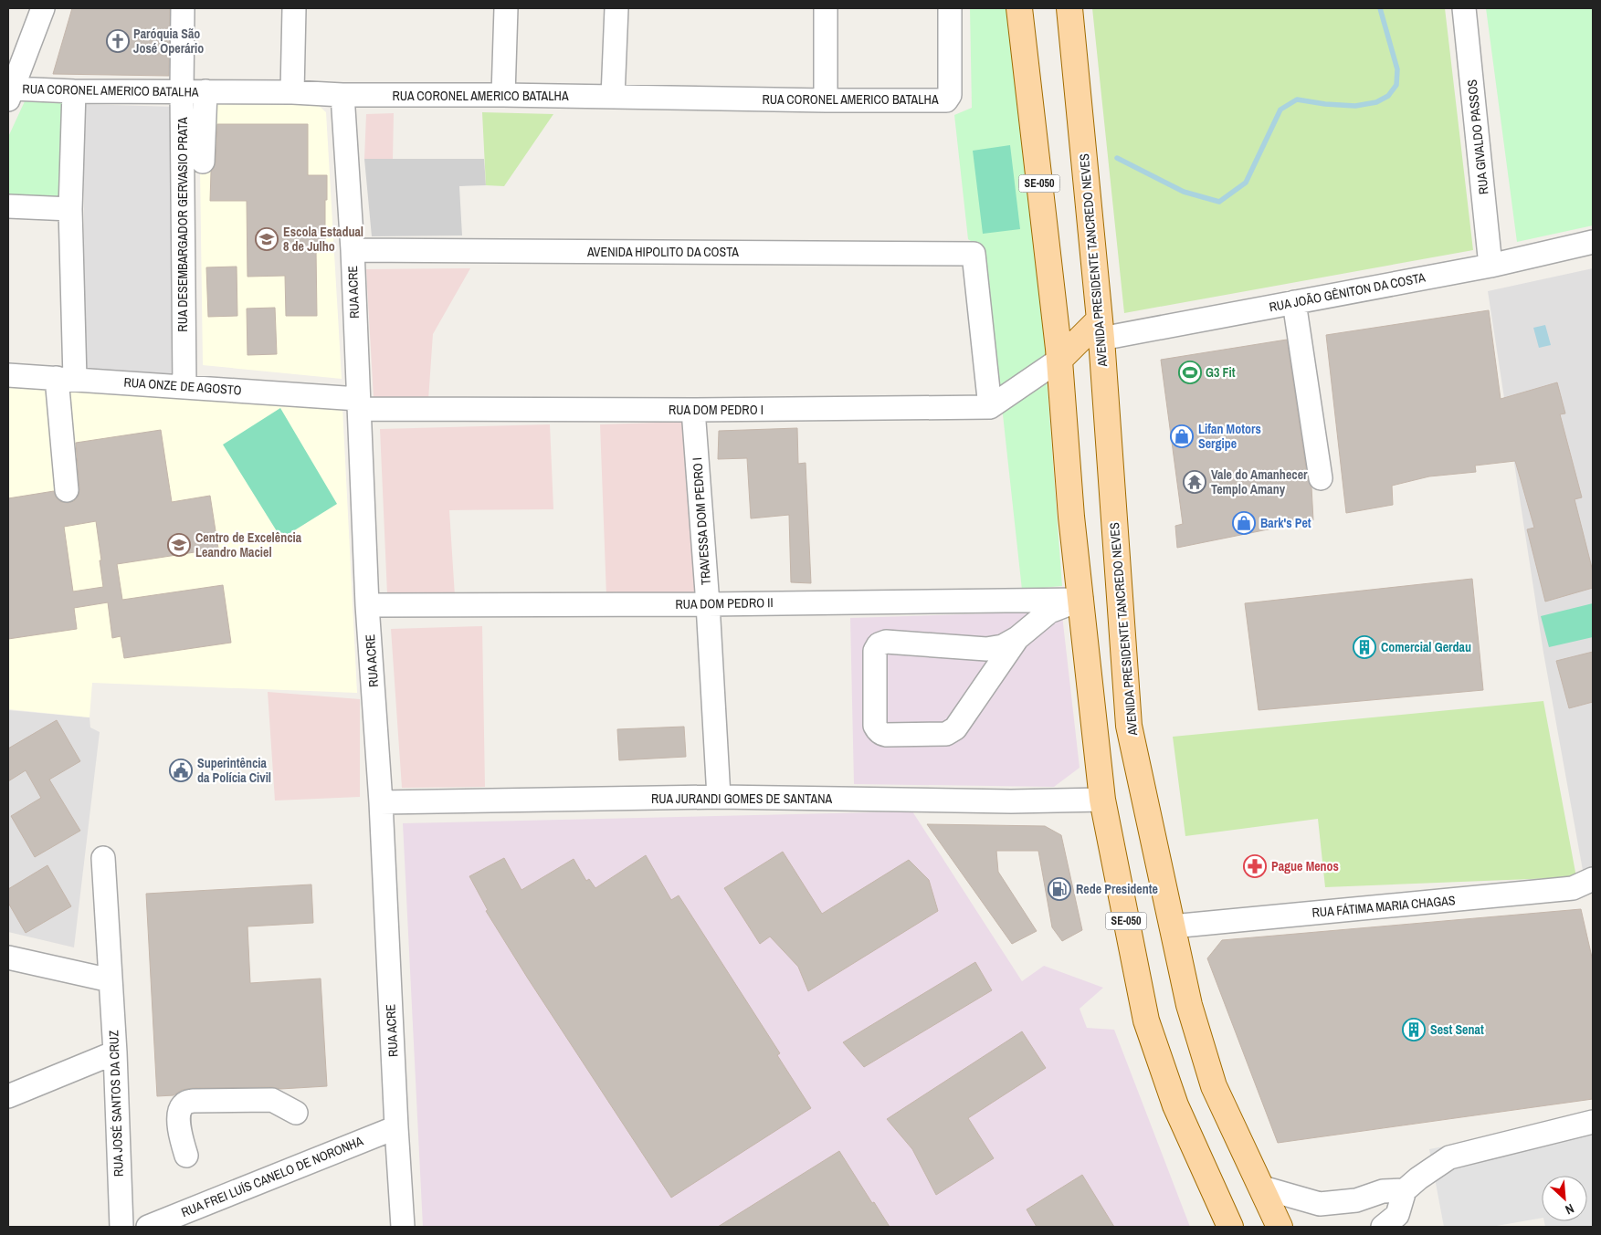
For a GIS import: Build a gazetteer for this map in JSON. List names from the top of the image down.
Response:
{
  "streets": {
    "main road": ["SE-050", "AVENIDA PRESIDENTE TANCREDO NEVES"],
    "street": [
      "RUA CORONEL AMERICO BATALHA",
      "RUA GIVALDO PASSOS",
      "RUA DESEMBARGADOR GERVASIO PRATA",
      "AVENIDA HIPOLITO DA COSTA",
      "RUA ACRE",
      "RUA JOÃO GÊNITON DA COSTA",
      "RUA ONZE DE AGOSTO",
      "RUA DOM PEDRO I",
      "TRAVESSA DOM PEDRO I",
      "RUA DOM PEDRO II",
      "RUA JURANDI GOMES DE SANTANA",
      "RUA FÁTIMA MARIA CHAGAS",
      "RUA JOSÉ SANTOS DA CRUZ",
      "RUA FREI LUÍS CANELO DE NORONHA"
    ]
  },
  "crossings": [
    ["RUA CORONEL AMERICO BATALHA", "RUA DESEMBARGADOR GERVASIO PRATA"],
    ["RUA CORONEL AMERICO BATALHA", "RUA ACRE"],
    ["RUA GIVALDO PASSOS", "RUA JOÃO GÊNITON DA COSTA"],
    ["SE-050", "RUA DOM PEDRO II"],
    ["SE-050", "RUA JURANDI GOMES DE SANTANA"],
    ["RUA DESEMBARGADOR GERVASIO PRATA", "RUA ONZE DE AGOSTO"],
    ["AVENIDA HIPOLITO DA COSTA", "RUA ACRE"],
    ["AVENIDA HIPOLITO DA COSTA", "RUA DOM PEDRO I"],
    ["AVENIDA PRESIDENTE TANCREDO NEVES", "RUA JOÃO GÊNITON DA COSTA"],
    ["AVENIDA PRESIDENTE TANCREDO NEVES", "RUA FÁTIMA MARIA CHAGAS"],
    ["RUA ACRE", "RUA ONZE DE AGOSTO"],
    ["RUA ACRE", "RUA DOM PEDRO I"],
    ["RUA ACRE", "RUA DOM PEDRO II"],
    ["RUA ACRE", "RUA JURANDI GOMES DE SANTANA"],
    ["RUA ACRE", "RUA FREI LUÍS CANELO DE NORONHA"],
    ["RUA ONZE DE AGOSTO", "RUA DOM PEDRO I"],
    ["RUA DOM PEDRO I", "TRAVESSA DOM PEDRO I"],
    ["TRAVESSA DOM PEDRO I", "RUA DOM PEDRO II"],
    ["TRAVESSA DOM PEDRO I", "RUA JURANDI GOMES DE SANTANA"]
  ],
  "places": {
    "church": ["Paróquia São José Operário"],
    "school or university": ["Escola Estadual 8 de Julho", "Centro de Excelência Leandro Maciel"],
    "sports": ["G3 Fit"],
    "shop": ["Lifan Motors Sergipe", "Bark's Pet"],
    "temple": ["Vale do Amanhecer Templo Amany"],
    "building": ["Comercial Gerdau", "Sest Senat"],
    "public building": ["Superintência da Polícia Civil"],
    "pharmacy": ["Pague Menos"],
    "fuel station": ["Rede Presidente"]
  },
  "north": "bottom right"
}
